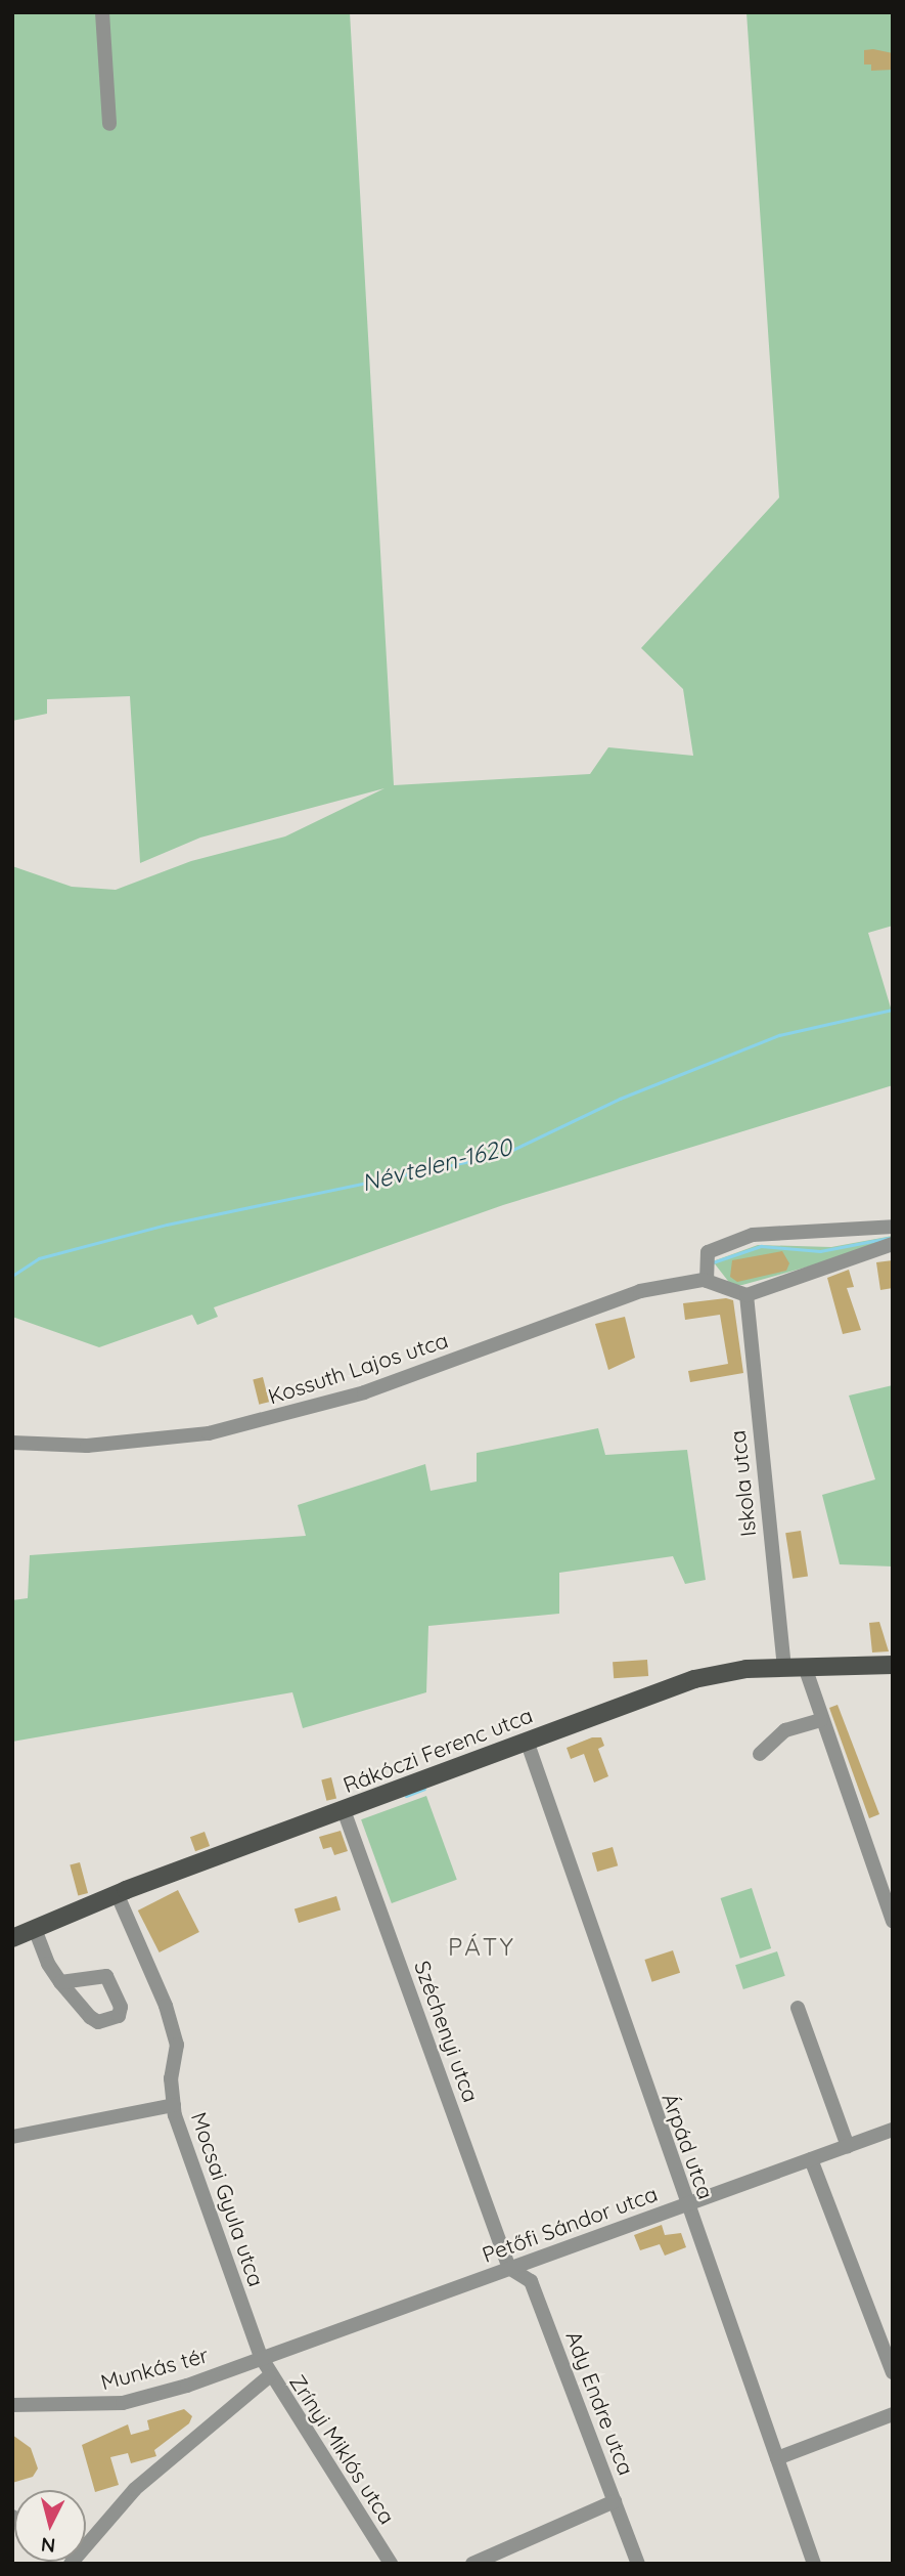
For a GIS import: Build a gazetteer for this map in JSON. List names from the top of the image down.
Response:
{
  "streets": {
    "main road": ["Rákóczi Ferenc utca"],
    "street": [
      "Kossuth Lajos utca",
      "Iskola utca",
      "Széchenyi utca",
      "Árpád utca",
      "Mocsai Gyula utca",
      "Petőfi Sándor utca",
      "Munkás tér",
      "Ady Endre utca",
      "Zrínyi Miklós utca"
    ]
  },
  "crossings": [
    ["Kossuth Lajos utca", "Iskola utca"],
    ["Iskola utca", "Rákóczi Ferenc utca"],
    ["Rákóczi Ferenc utca", "Széchenyi utca"],
    ["Rákóczi Ferenc utca", "Árpád utca"],
    ["Rákóczi Ferenc utca", "Mocsai Gyula utca"],
    ["Széchenyi utca", "Petőfi Sándor utca"],
    ["Széchenyi utca", "Ady Endre utca"],
    ["Árpád utca", "Petőfi Sándor utca"],
    ["Mocsai Gyula utca", "Petőfi Sándor utca"],
    ["Mocsai Gyula utca", "Munkás tér"],
    ["Mocsai Gyula utca", "Zrínyi Miklós utca"],
    ["Petőfi Sándor utca", "Munkás tér"],
    ["Petőfi Sándor utca", "Ady Endre utca"],
    ["Petőfi Sándor utca", "Zrínyi Miklós utca"],
    ["Munkás tér", "Zrínyi Miklós utca"]
  ],
  "districts": ["PÁTY"],
  "water": ["Névtelen-1620"],
  "north": "bottom"
}
